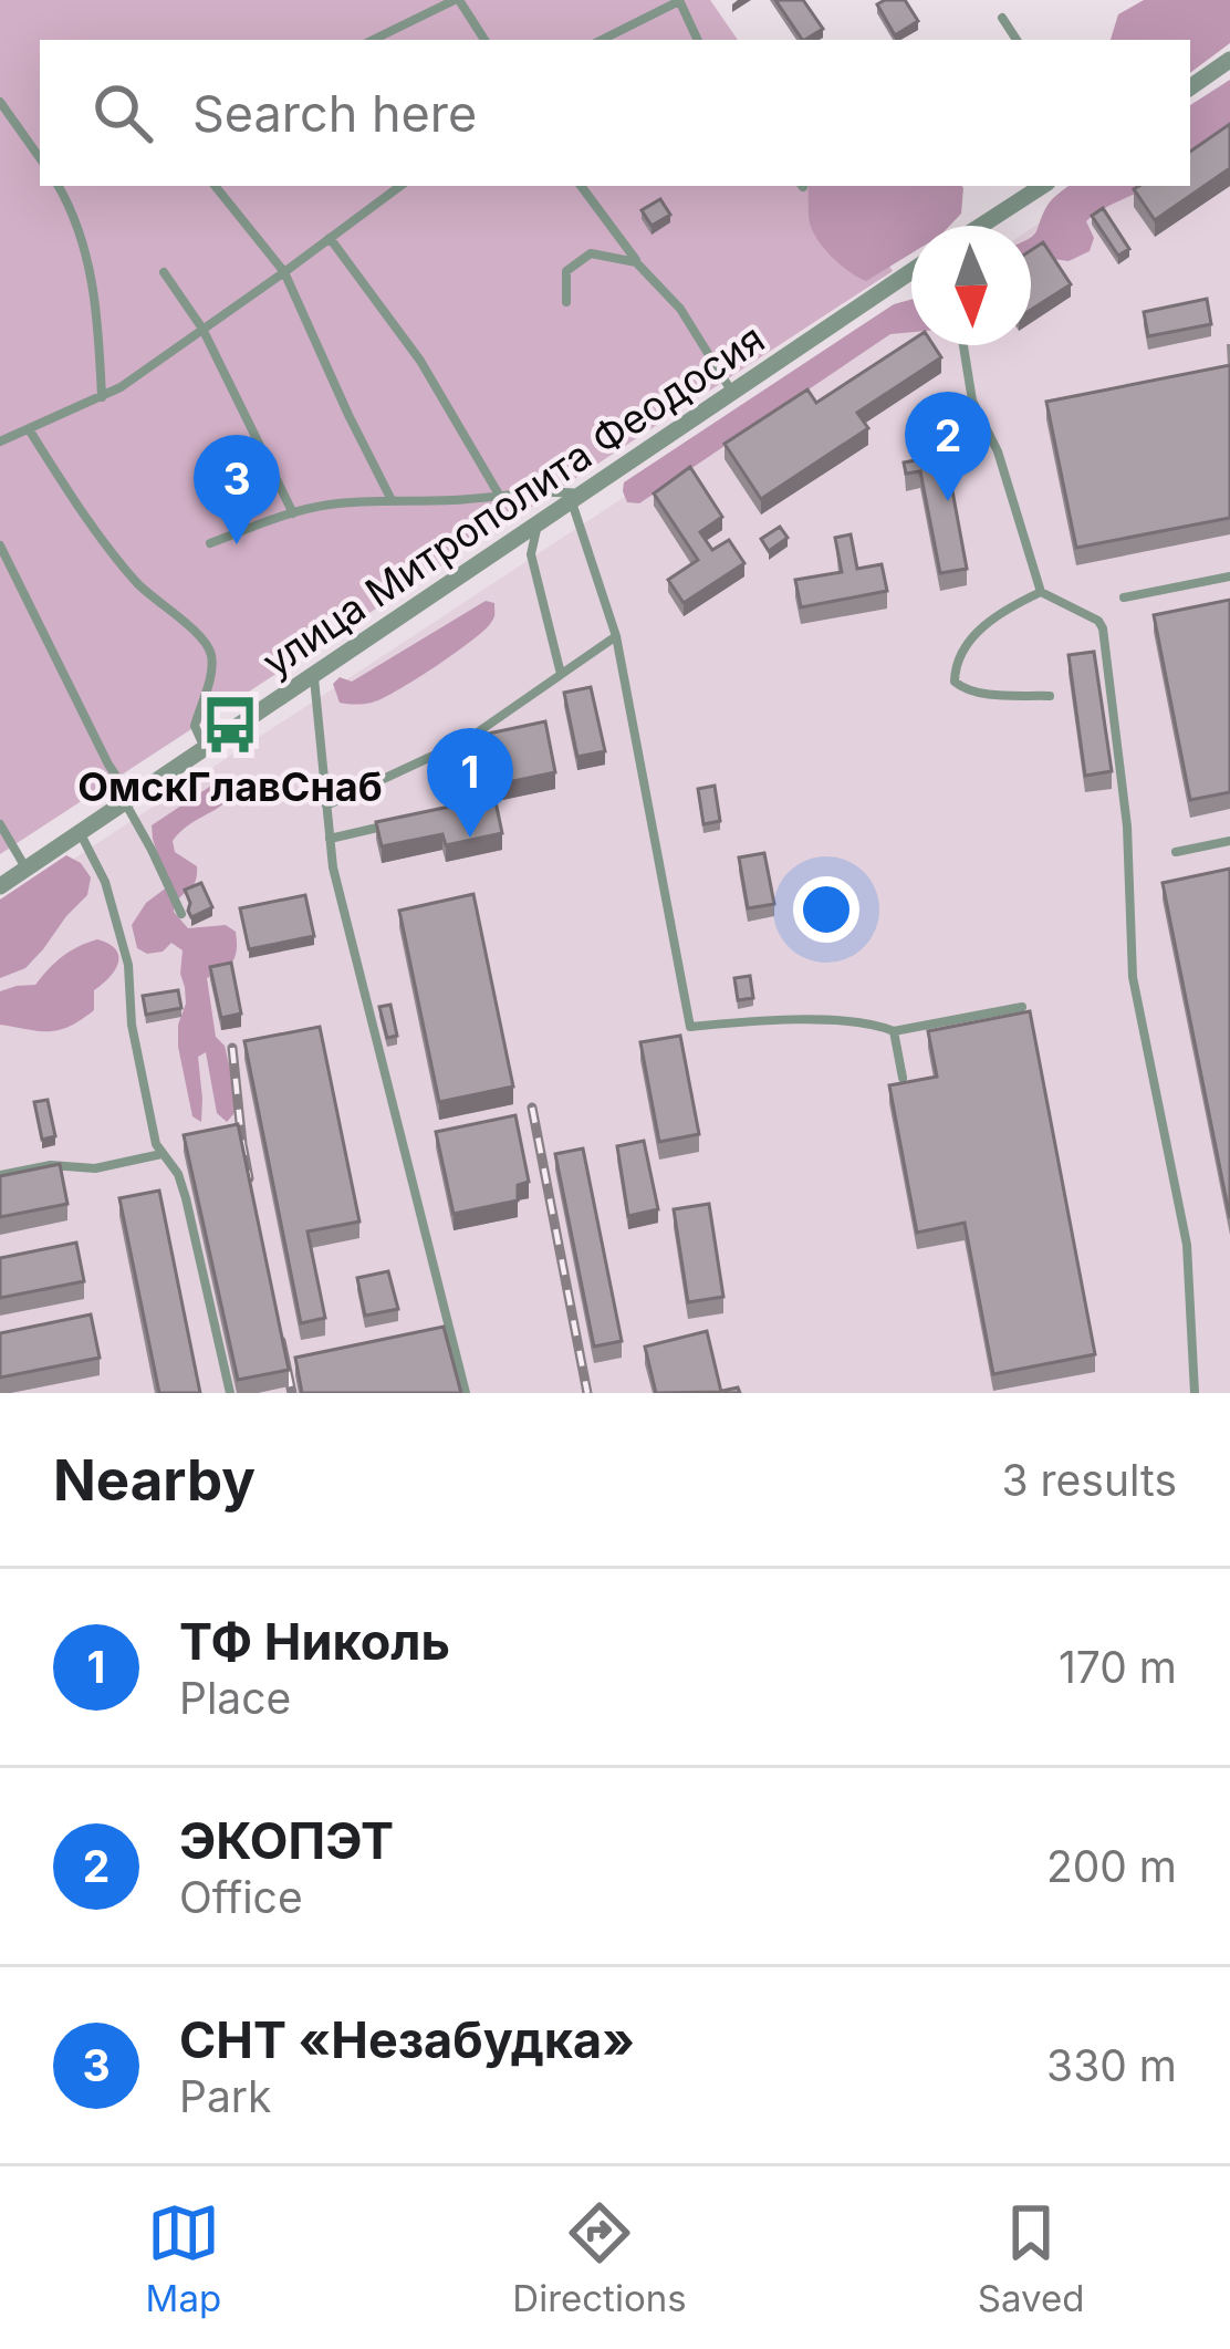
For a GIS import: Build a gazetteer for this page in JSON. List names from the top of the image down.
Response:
{
  "streets": {
    "street": ["улица Митрополита Феодосия"]
  },
  "places": {
    "bus stop": ["ОмскГлавСнаб"]
  },
  "north": "bottom",
  "page": {
    "search": "Search here",
    "pins": ["2", "3", "1"],
    "heading": ["Nearby", "3 results"],
    "list": [
      {
        "mark": "1",
        "name": "ТФ Николь",
        "note": "Place",
        "value": "170 m"
      },
      {
        "mark": "2",
        "name": "ЭКОПЭТ",
        "note": "Office",
        "value": "200 m"
      },
      {
        "mark": "3",
        "name": "СНТ «Незабудка»",
        "note": "Park",
        "value": "330 m"
      }
    ],
    "nav": ["Map", "Directions", "Saved"]
  }
}
